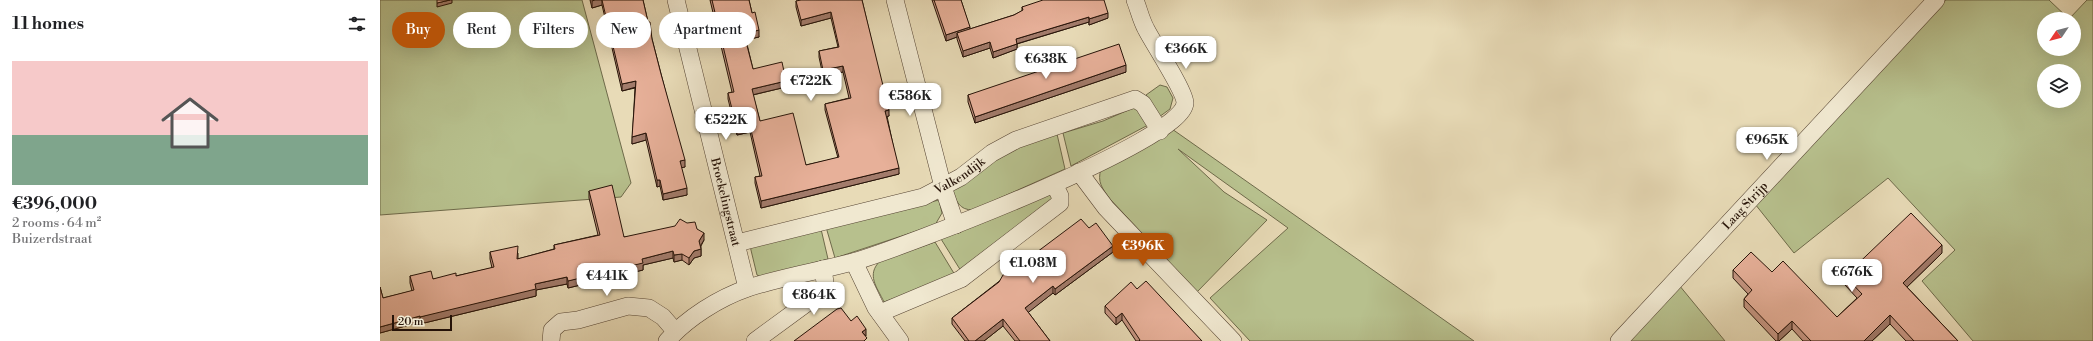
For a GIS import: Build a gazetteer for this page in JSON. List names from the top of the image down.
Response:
{
  "streets": {
    "street": ["Valkendijk", "Broekelingstraat", "Laag Strijp"]
  },
  "crossings": [
    ["Valkendijk", "Broekelingstraat"]
  ],
  "scale_bar": "20 m",
  "north": "bottom left",
  "page": {
    "heading": "11 homes",
    "chip": [
      "Buy",
      "Rent",
      "Filters",
      "New",
      "Apartment"
    ],
    "price": [
      "€366K",
      "€638K",
      "€722K",
      "€586K",
      "€522K",
      "€965K",
      "€396K",
      "€1.08M",
      "€676K",
      "€441K",
      "€864K"
    ],
    "list": [
      {
        "name": "€396,000",
        "note": "2 rooms · 64 m² · Buizerdstraat"
      }
    ],
    "scale": "20 m"
  }
}
